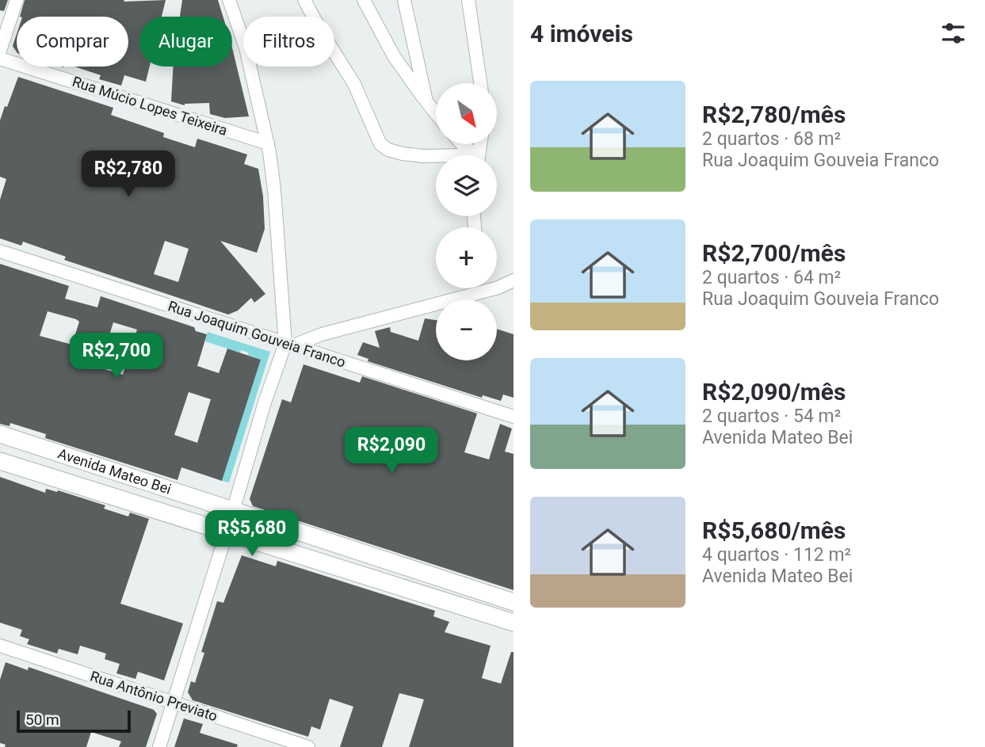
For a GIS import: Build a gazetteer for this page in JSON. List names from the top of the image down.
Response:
{
  "streets": {
    "main road": ["Avenida Mateo Bei"],
    "street": ["Rua Múcio Lopes Teixeira", "Rua Joaquim Gouveia Franco", "Rua Antônio Previato"]
  },
  "scale_bar": "50 m",
  "north": "bottom right",
  "page": {
    "heading": "4 imóveis",
    "chip": ["Comprar", "Alugar", "Filtros"],
    "list": [
      {
        "name": "R$2,780/mês",
        "note": "2 quartos · 68 m² · Rua Joaquim Gouveia Franco"
      },
      {
        "name": "R$2,700/mês",
        "note": "2 quartos · 64 m² · Rua Joaquim Gouveia Franco"
      },
      {
        "name": "R$2,090/mês",
        "note": "2 quartos · 54 m² · Avenida Mateo Bei"
      },
      {
        "name": "R$5,680/mês",
        "note": "4 quartos · 112 m² · Avenida Mateo Bei"
      }
    ],
    "map_buttons": ["+", "−"],
    "price": [
      "R$2,780",
      "R$2,700",
      "R$2,090",
      "R$5,680"
    ],
    "scale": "50 m"
  }
}
